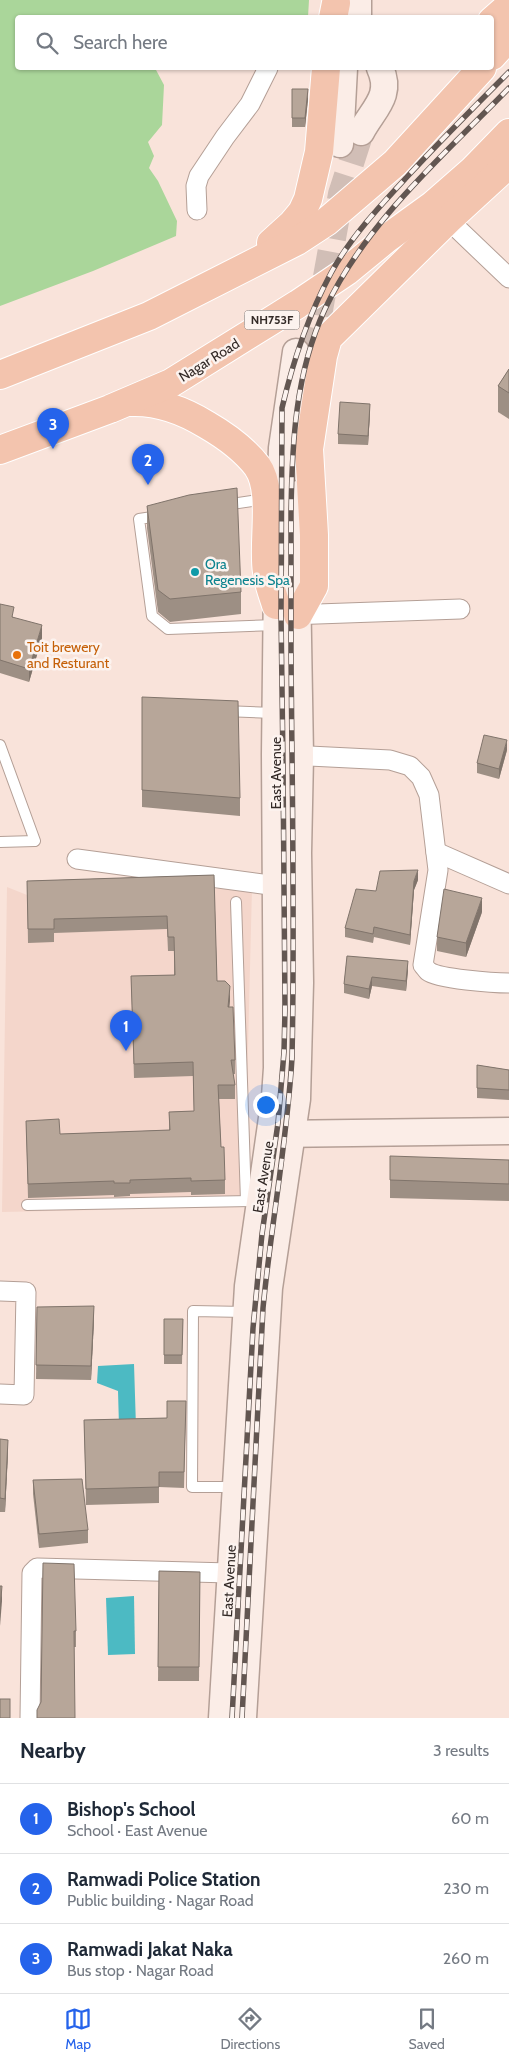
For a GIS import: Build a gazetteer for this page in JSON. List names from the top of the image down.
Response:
{
  "streets": {
    "highway": ["NH753F", "Nagar Road"],
    "main road": ["East Avenue"]
  },
  "places": ["Ora Regenesis Spa", "Toit brewery and Resturant"],
  "page": {
    "search": "Search here",
    "pins": ["3", "2", "1"],
    "heading": ["Nearby", "3 results"],
    "list": [
      {
        "mark": "1",
        "name": "Bishop's School",
        "note": "School · East Avenue",
        "value": "60 m"
      },
      {
        "mark": "2",
        "name": "Ramwadi Police Station",
        "note": "Public building · Nagar Road",
        "value": "230 m"
      },
      {
        "mark": "3",
        "name": "Ramwadi Jakat Naka",
        "note": "Bus stop · Nagar Road",
        "value": "260 m"
      }
    ],
    "nav": ["Map", "Directions", "Saved"]
  }
}
